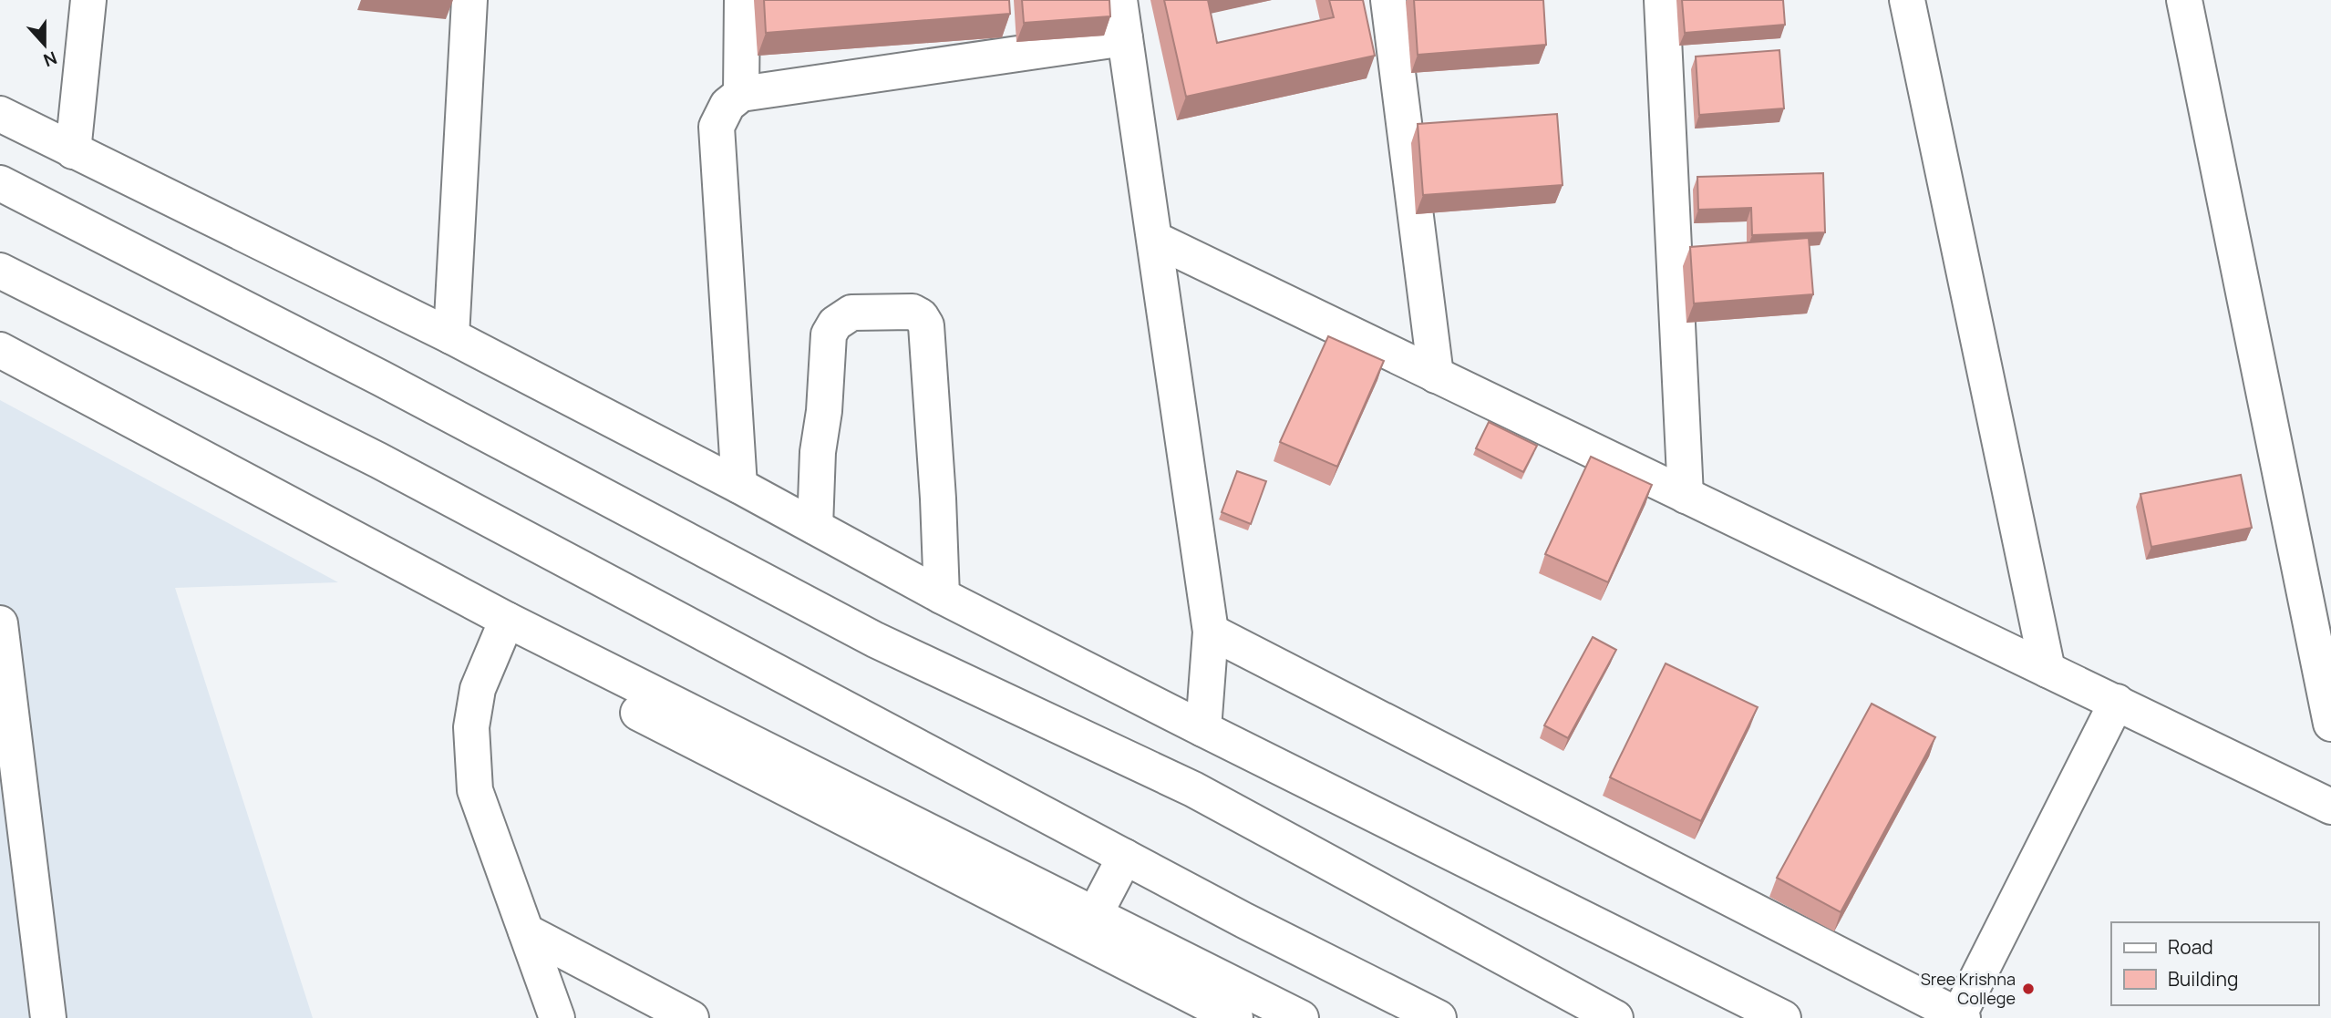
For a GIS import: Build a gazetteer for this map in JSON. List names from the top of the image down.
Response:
{
  "places": ["Sree Krishna College"],
  "legend": ["Road", "Building"],
  "north": "bottom"
}
